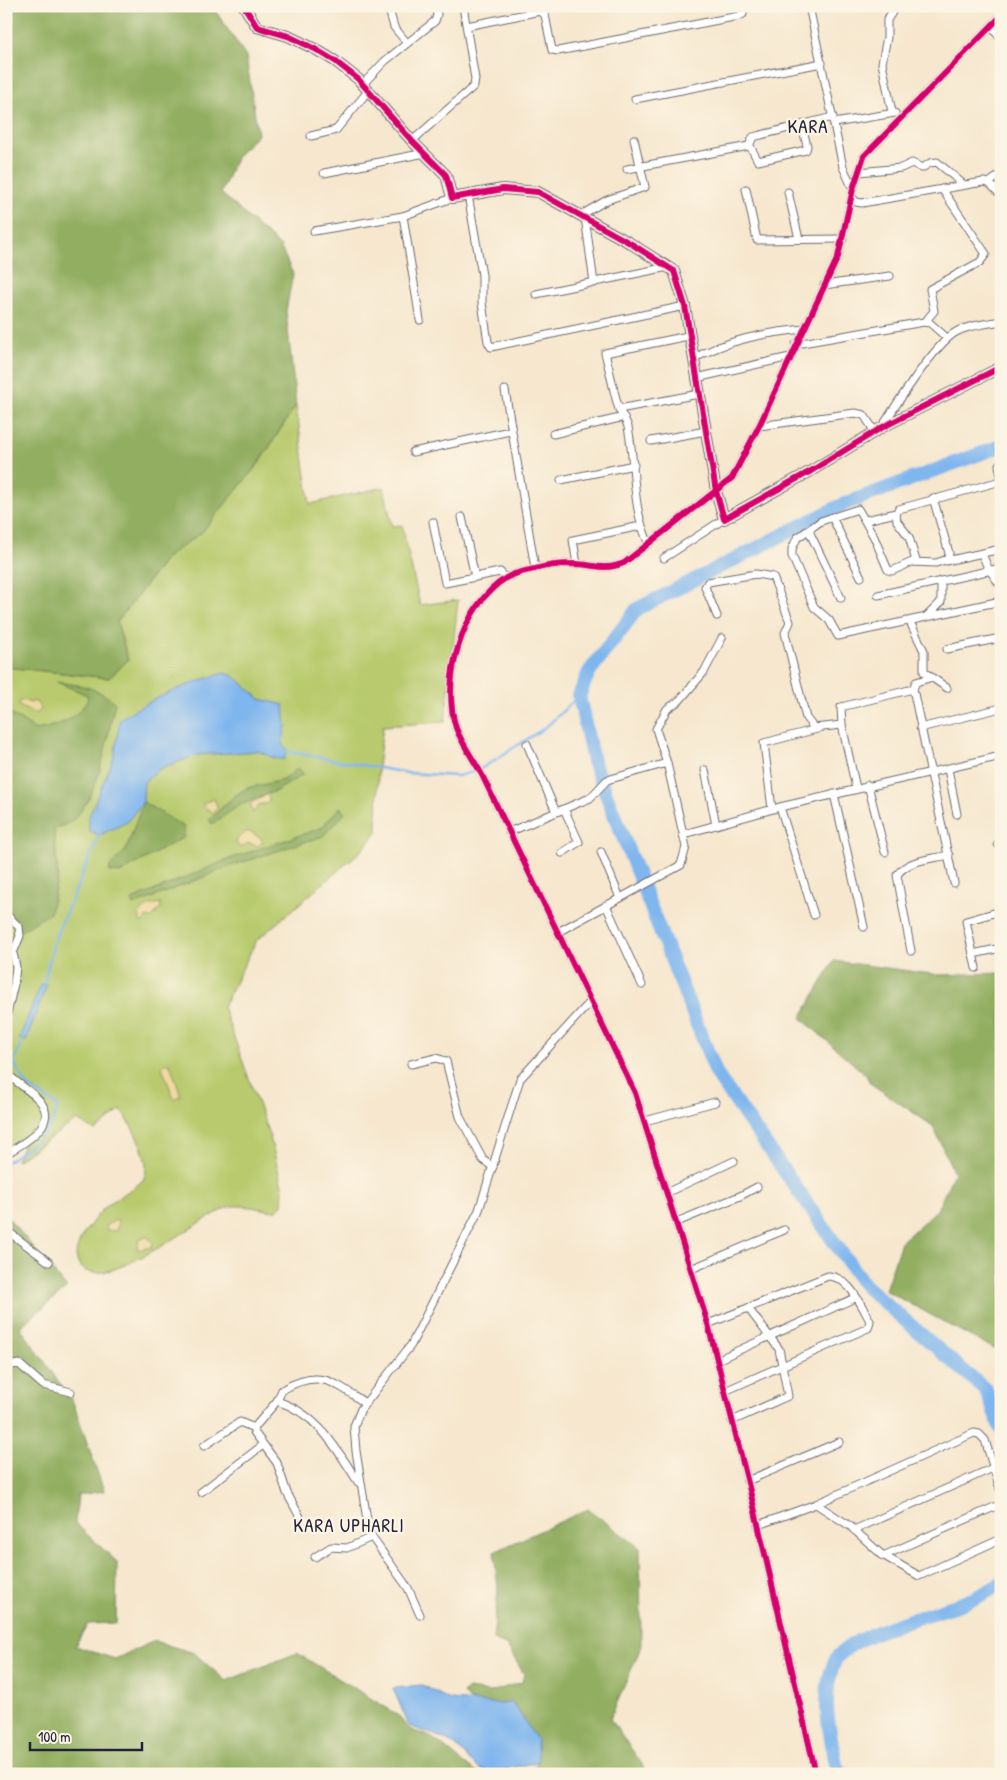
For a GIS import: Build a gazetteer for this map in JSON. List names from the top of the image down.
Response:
{
  "districts": ["KARA", "KARA UPHARLI"],
  "scale_bar": "100 m"
}
